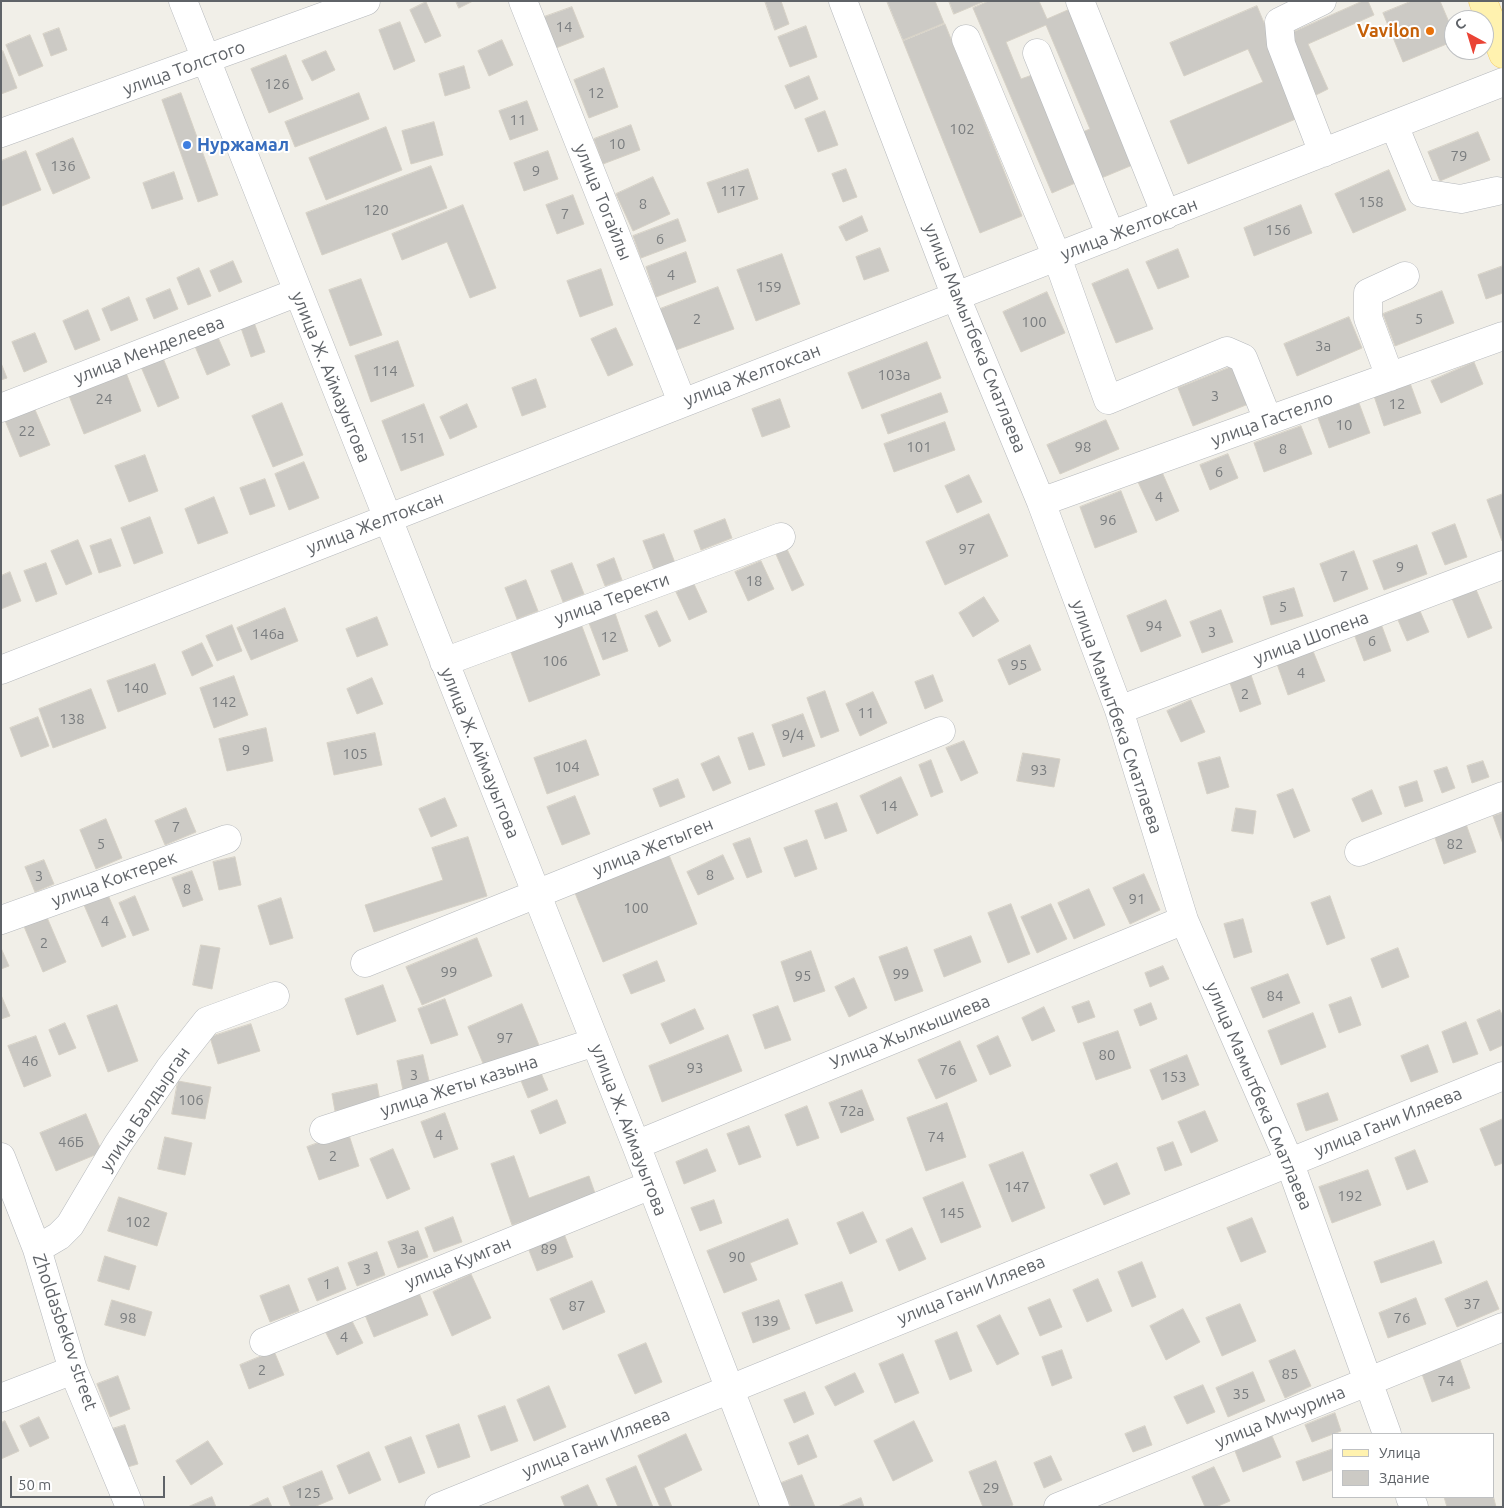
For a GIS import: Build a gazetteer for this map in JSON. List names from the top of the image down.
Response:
{
  "streets": {
    "street": [
      "улица Толстого",
      "улица Тогайлы",
      "улица Желтоксан",
      "улица Мамытбека Сматлаева",
      "улица Менделеева",
      "улица Ж. Аймауытова",
      "улица Гастелло",
      "улица Теректи",
      "улица Шопена",
      "улица Жетыген",
      "улица Коктерек",
      "Улица Жылкышиева",
      "улица Жеты казына",
      "улица Балдырган",
      "улица Гани Иляева",
      "улица Кумган",
      "Zholdasbekov street",
      "улица Мичурина"
    ]
  },
  "crossings": [
    ["улица Толстого", "улица Ж. Аймауытова"],
    ["улица Тогайлы", "улица Желтоксан"],
    ["улица Желтоксан", "улица Мамытбека Сматлаева"],
    ["улица Желтоксан", "улица Ж. Аймауытова"],
    ["улица Мамытбека Сматлаева", "улица Гастелло"],
    ["улица Мамытбека Сматлаева", "улица Шопена"],
    ["улица Мамытбека Сматлаева", "Улица Жылкышиева"],
    ["улица Мамытбека Сматлаева", "улица Гани Иляева"],
    ["улица Мамытбека Сматлаева", "улица Мичурина"],
    ["улица Менделеева", "улица Ж. Аймауытова"],
    ["улица Ж. Аймауытова", "улица Теректи"],
    ["улица Ж. Аймауытова", "улица Жетыген"],
    ["улица Ж. Аймауытова", "Улица Жылкышиева"],
    ["улица Ж. Аймауытова", "улица Жеты казына"],
    ["улица Ж. Аймауытова", "улица Гани Иляева"],
    ["улица Ж. Аймауытова", "улица Кумган"],
    ["улица Балдырган", "Zholdasbekov street"]
  ],
  "places": ["Vavilon", "Нуржамал"],
  "house_numbers": [
    "14",
    "126",
    "12",
    "11",
    "102",
    "10",
    "79",
    "136",
    "9",
    "117",
    "158",
    "8",
    "120",
    "7",
    "156",
    "6",
    "4",
    "159",
    "2",
    "5",
    "100",
    "3а",
    "114",
    "103а",
    "3",
    "24",
    "12",
    "10",
    "22",
    "151",
    "101",
    "98",
    "8",
    "6",
    "4",
    "96",
    "97",
    "9",
    "7",
    "18",
    "5",
    "94",
    "3",
    "146а",
    "12",
    "6",
    "106",
    "95",
    "4",
    "140",
    "2",
    "142",
    "11",
    "138",
    "9/4",
    "9",
    "105",
    "104",
    "93",
    "14",
    "7",
    "5",
    "82",
    "8",
    "3",
    "8",
    "91",
    "100",
    "4",
    "2",
    "99",
    "99",
    "95",
    "84",
    "97",
    "80",
    "46",
    "93",
    "76",
    "3",
    "153",
    "106",
    "72а",
    "4",
    "74",
    "46Б",
    "2",
    "147",
    "192",
    "145",
    "102",
    "3а",
    "89",
    "90",
    "3",
    "1",
    "37",
    "87",
    "98",
    "76",
    "139",
    "4",
    "2",
    "85",
    "74",
    "35",
    "29",
    "125"
  ],
  "legend": ["Улица", "Здание"],
  "scale_bar": "50 m",
  "north": "top left"
}
